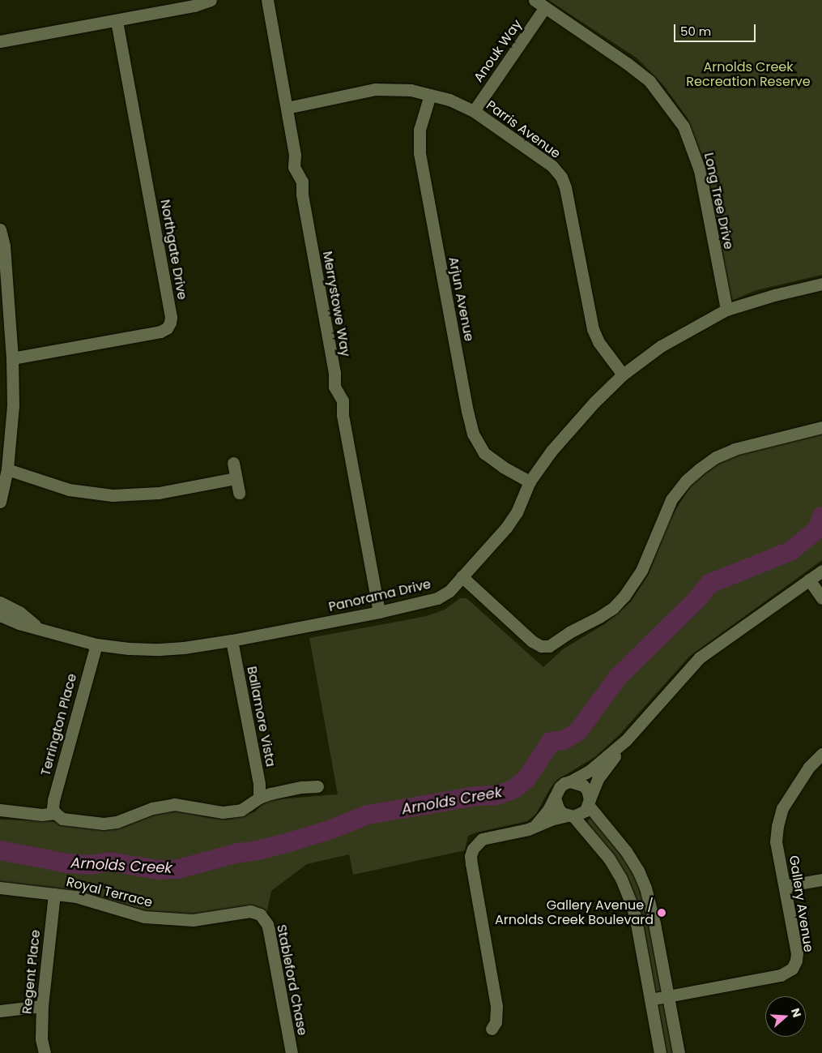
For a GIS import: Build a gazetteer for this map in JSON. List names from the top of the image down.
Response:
{
  "streets": {
    "street": [
      "Anouk Way",
      "Parris Avenue",
      "Long Tree Drive",
      "Northgate Drive",
      "Arjun Avenue",
      "Merrystowe Way",
      "Panorama Drive",
      "Ballamore Vista",
      "Terrington Place",
      "Royal Terrace",
      "Gallery Avenue",
      "Regent Place",
      "Stableford Chase"
    ]
  },
  "crossings": [
    ["Anouk Way", "Parris Avenue"],
    ["Anouk Way", "Long Tree Drive"],
    ["Parris Avenue", "Arjun Avenue"],
    ["Parris Avenue", "Merrystowe Way"],
    ["Parris Avenue", "Panorama Drive"],
    ["Long Tree Drive", "Panorama Drive"],
    ["Arjun Avenue", "Panorama Drive"],
    ["Merrystowe Way", "Panorama Drive"],
    ["Panorama Drive", "Ballamore Vista"],
    ["Panorama Drive", "Terrington Place"],
    ["Royal Terrace", "Regent Place"],
    ["Royal Terrace", "Stableford Chase"]
  ],
  "water": ["Arnolds Creek"],
  "parks": ["Arnolds Creek Recreation Reserve"],
  "places": ["Gallery Avenue / Arnolds Creek Boulevard"],
  "scale_bar": "50 m",
  "north": "right"
}
